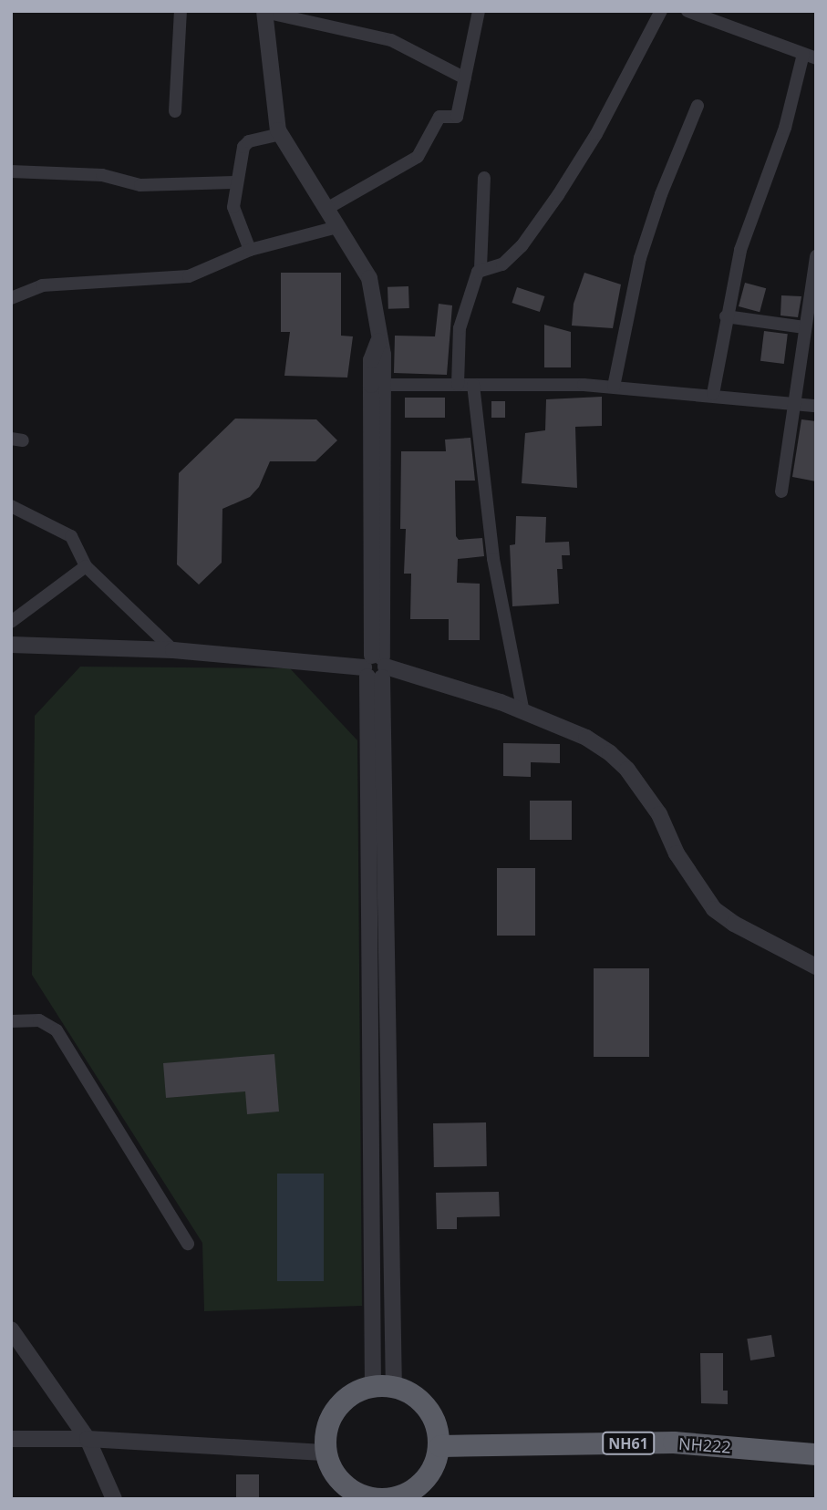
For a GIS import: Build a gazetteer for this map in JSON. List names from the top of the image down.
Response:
{
  "streets": {
    "highway": ["NH61", "NH222"]
  }
}
